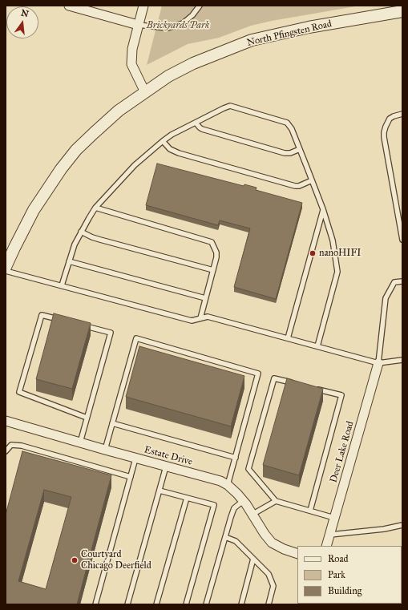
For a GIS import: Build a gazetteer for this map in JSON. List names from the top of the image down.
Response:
{
  "streets": {
    "street": ["North Pfingsten Road", "Deer Lake Road", "Estate Drive"]
  },
  "parks": ["Brickyards Park"],
  "places": ["nanoHIFI", "Courtyard Chicago Deerfield"],
  "legend": ["Road", "Park", "Building"],
  "north": "top"
}
